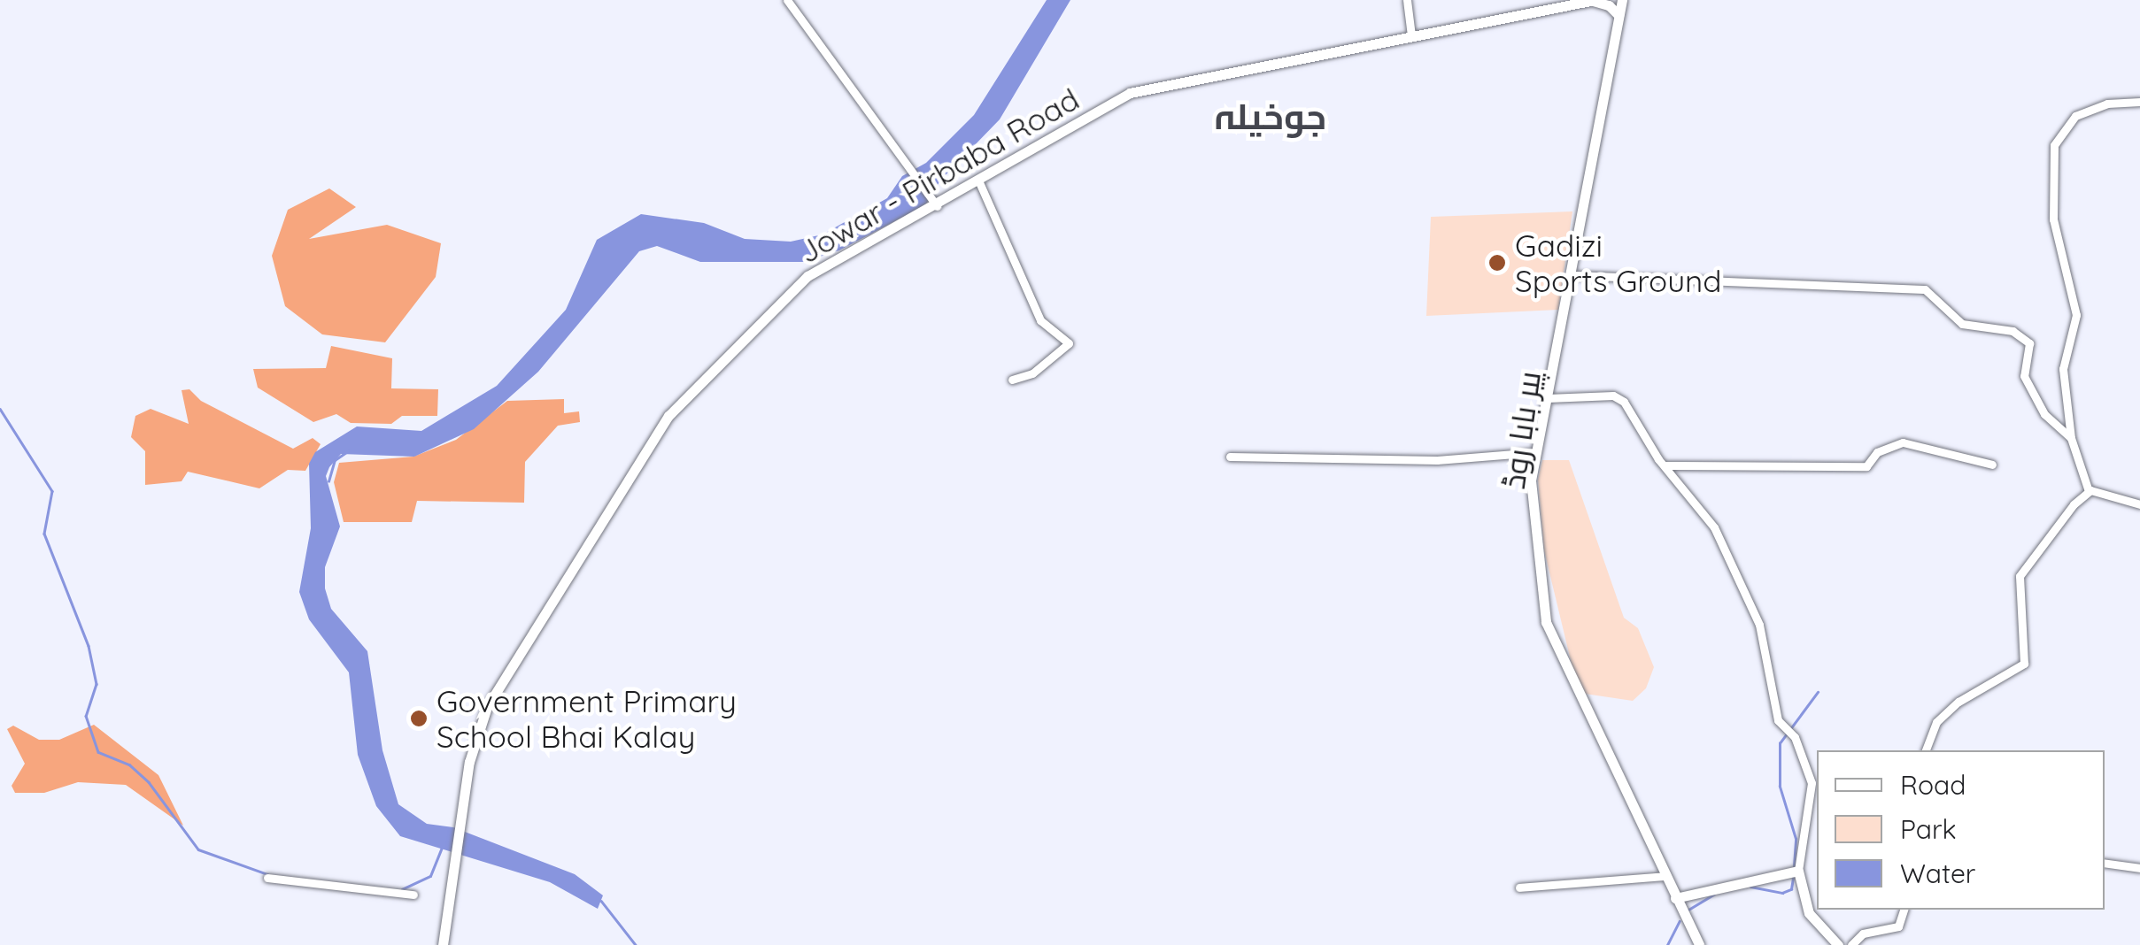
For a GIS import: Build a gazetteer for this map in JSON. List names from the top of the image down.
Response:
{
  "streets": {
    "main road": ["Jowar - Pirbaba Road", "پیر بابا روڈ"]
  },
  "districts": ["جوخیلہ"],
  "places": ["Gadizi Sports Ground", "Government Primary School Bhai Kalay"],
  "legend": ["Road", "Park", "Water"]
}
